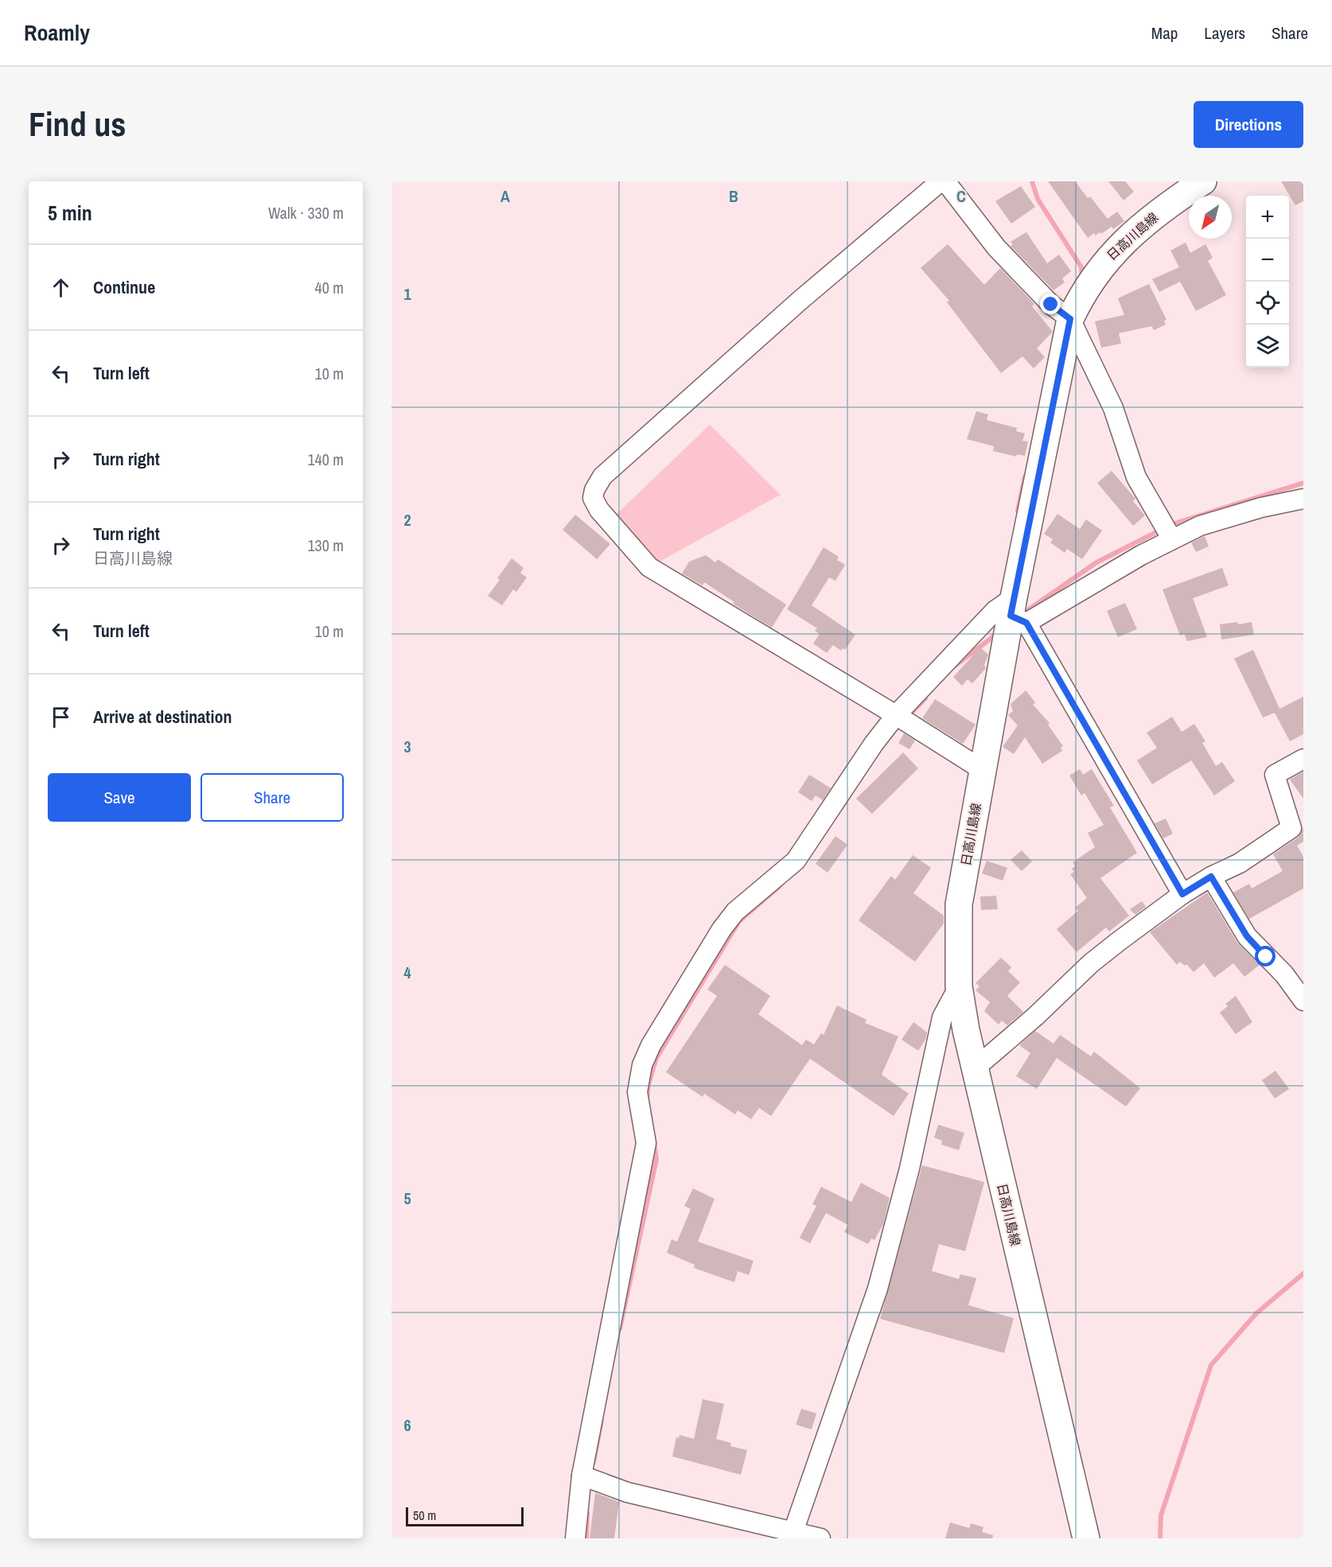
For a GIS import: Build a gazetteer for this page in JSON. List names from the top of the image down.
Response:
{
  "streets": {
    "main road": ["日高川島線"]
  },
  "scale_bar": "50 m",
  "north": "bottom left",
  "page": {
    "header": "Roamly",
    "nav": ["Map", "Layers", "Share"],
    "buttons": [
      "Directions",
      ["Save", "Share"]
    ],
    "title": "Find us",
    "heading": ["5 min", "Walk · 330 m"],
    "map_buttons": ["+", "−"],
    "list": [
      ["Continue", "40 m"],
      ["Turn left", "10 m"],
      ["Turn right", "140 m"],
      ["Turn right", "日高川島線", "130 m"],
      ["Turn left", "10 m"],
      "Arrive at destination"
    ],
    "scale": "50 m"
  },
  "grid": {
    "columns": ["A", "B", "C"],
    "rows": [
      "1",
      "2",
      "3",
      "4",
      "5",
      "6"
    ]
  }
}
